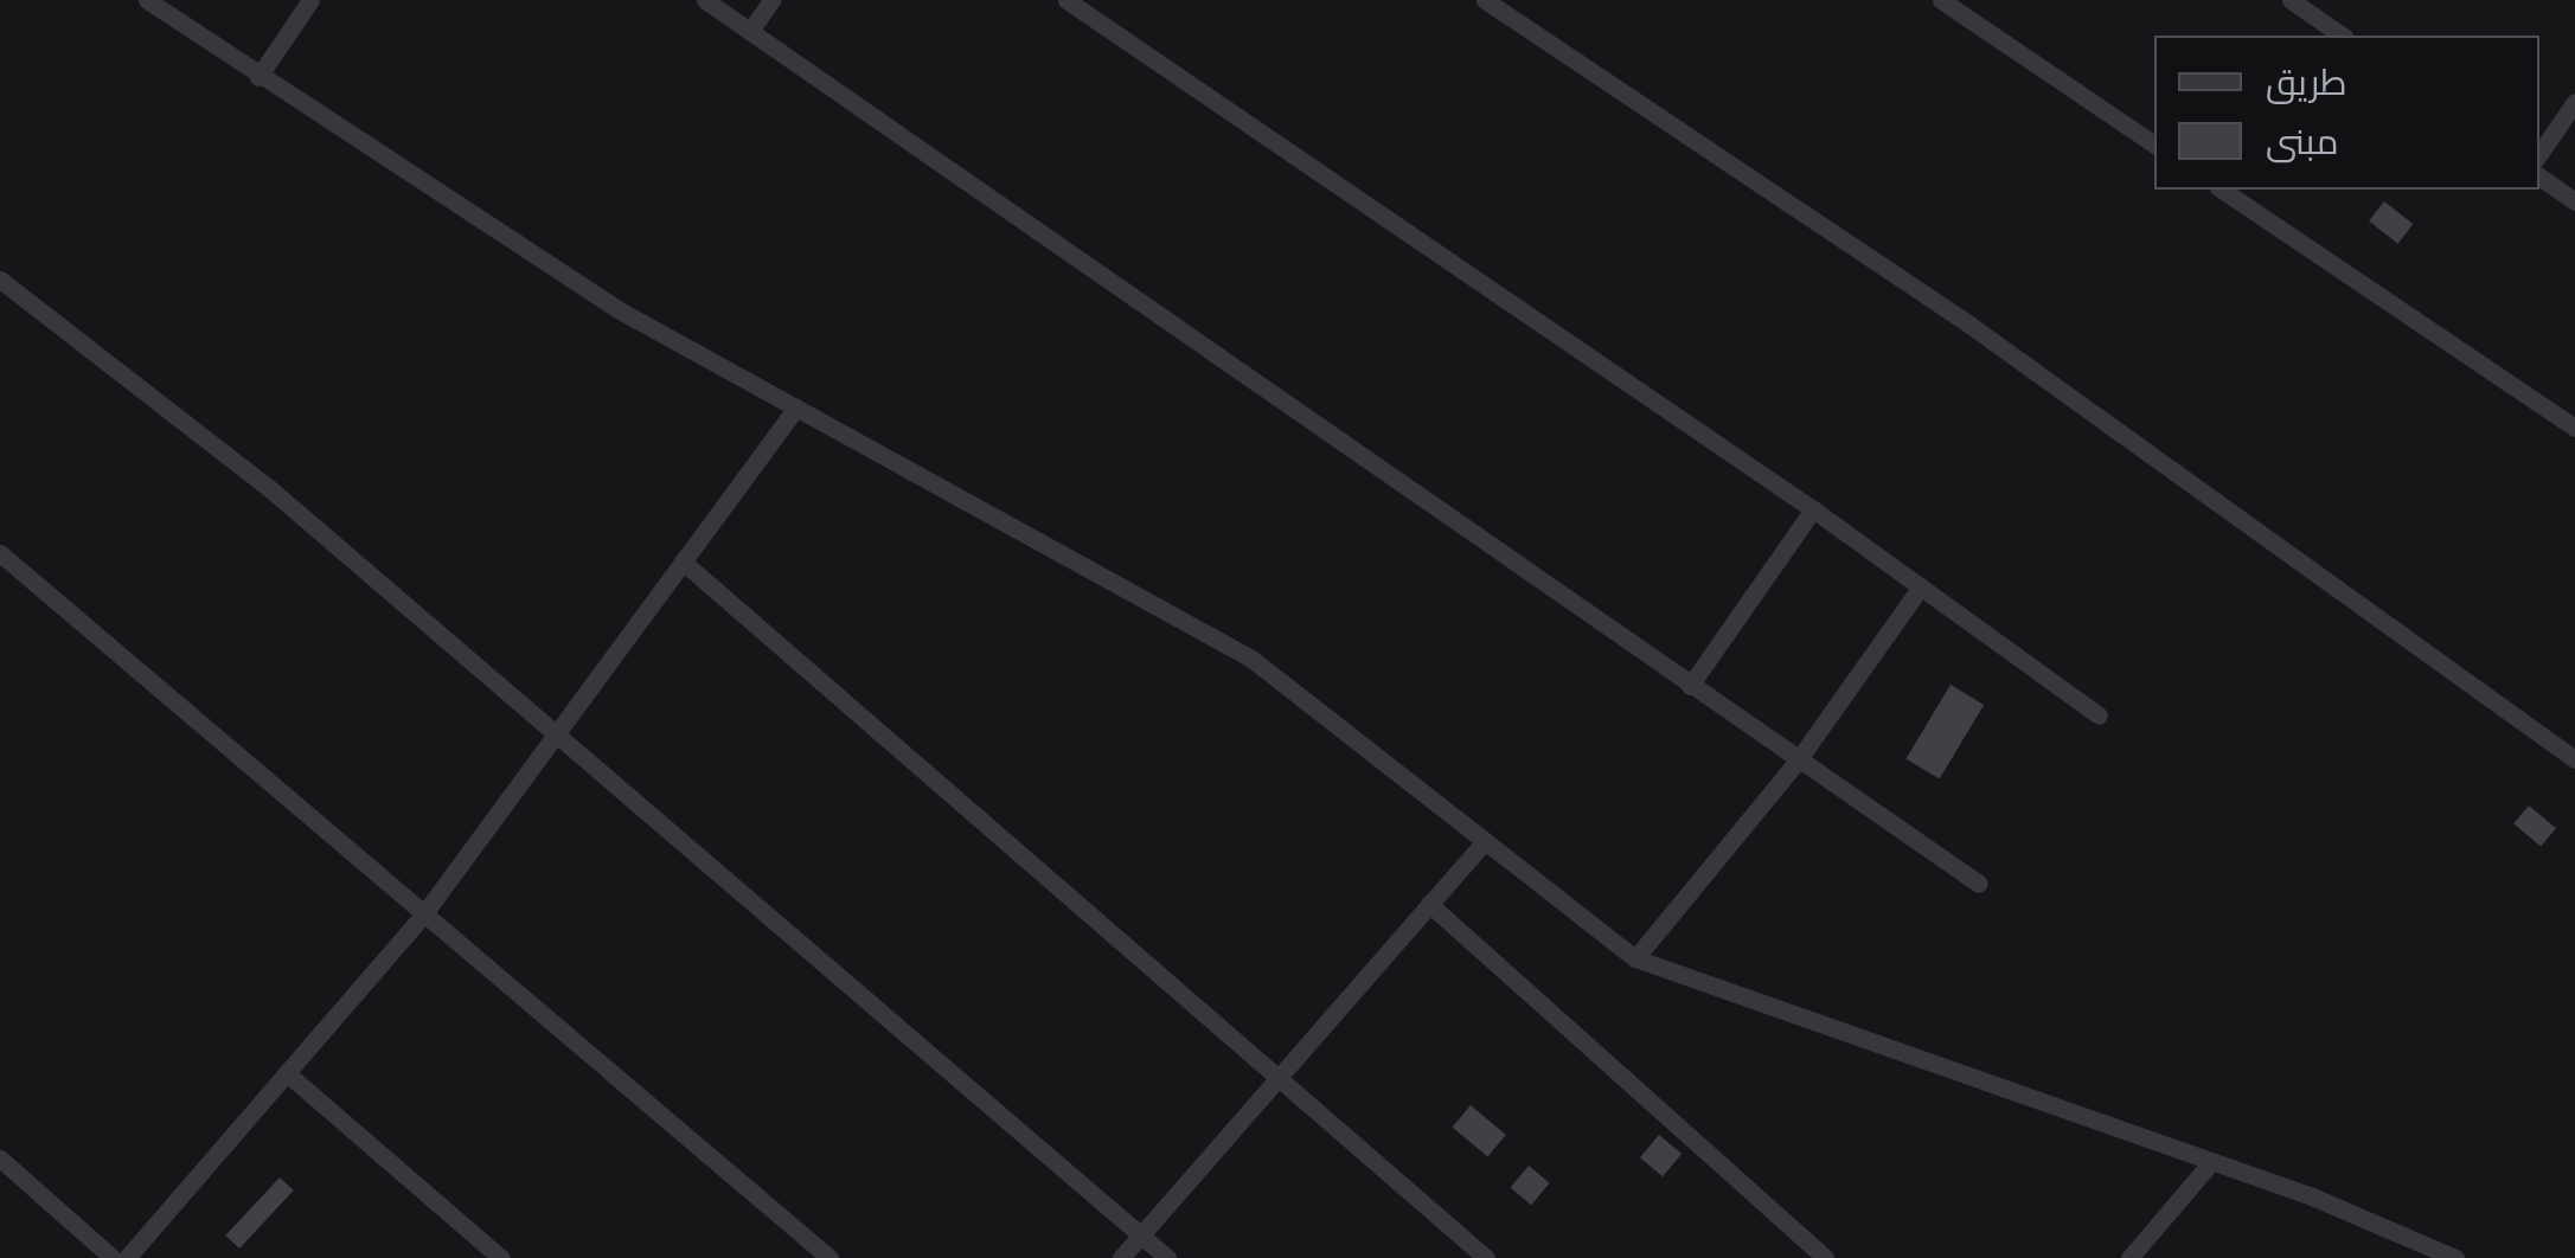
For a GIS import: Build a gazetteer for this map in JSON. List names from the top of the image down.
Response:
{
  "legend": ["طريق", "مبنى"]
}
